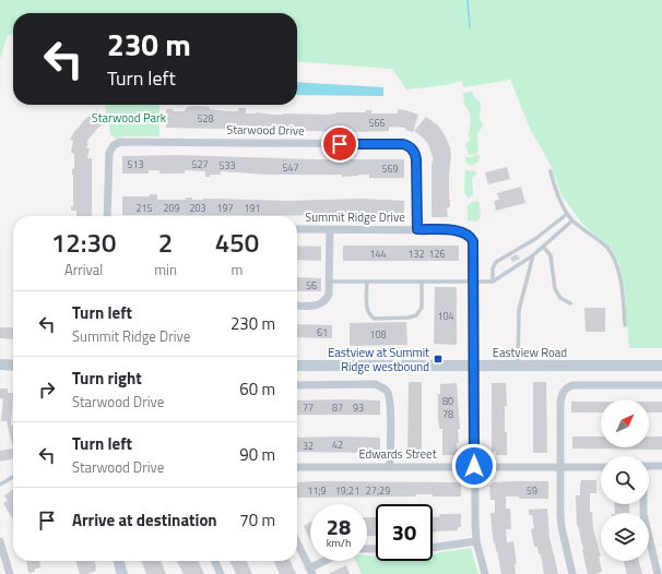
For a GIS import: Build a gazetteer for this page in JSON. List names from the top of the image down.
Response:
{
  "streets": {
    "street": [
      "Starwood Drive",
      "Summit Ridge Drive",
      "Eastview Road",
      "Edwards Street"
    ]
  },
  "crossings": [
    ["Starwood Drive", "Summit Ridge Drive"],
    ["Summit Ridge Drive", "Eastview Road"],
    ["Summit Ridge Drive", "Edwards Street"]
  ],
  "parks": ["Starwood Park"],
  "places": {
    "transit": ["Eastview at Summit Ridge westbound"]
  },
  "house_numbers": [
    "528",
    "566",
    "513",
    "527",
    "533",
    "547",
    "569",
    "215",
    "209",
    "203",
    "197",
    "191",
    "144",
    "132",
    "126",
    "56",
    "104",
    "61",
    "108",
    "80",
    "77",
    "87",
    "93",
    "78",
    "42",
    "32",
    "11;9",
    "19;21",
    "27;29",
    "59"
  ],
  "north": "top right",
  "page": {
    "turn": ["230 m", "Turn left"],
    "eta": [
      "12:30",
      "Arrival",
      "2",
      "min",
      "450",
      "m"
    ],
    "list": [
      {
        "name": "Turn left",
        "note": "Summit Ridge Drive",
        "value": "230 m"
      },
      {
        "name": "Turn right",
        "note": "Starwood Drive",
        "value": "60 m"
      },
      {
        "name": "Turn left",
        "note": "Starwood Drive",
        "value": "90 m"
      },
      {
        "name": "Arrive at destination",
        "value": "70 m"
      }
    ],
    "speed": "28 km/h",
    "limit": "30"
  }
}
